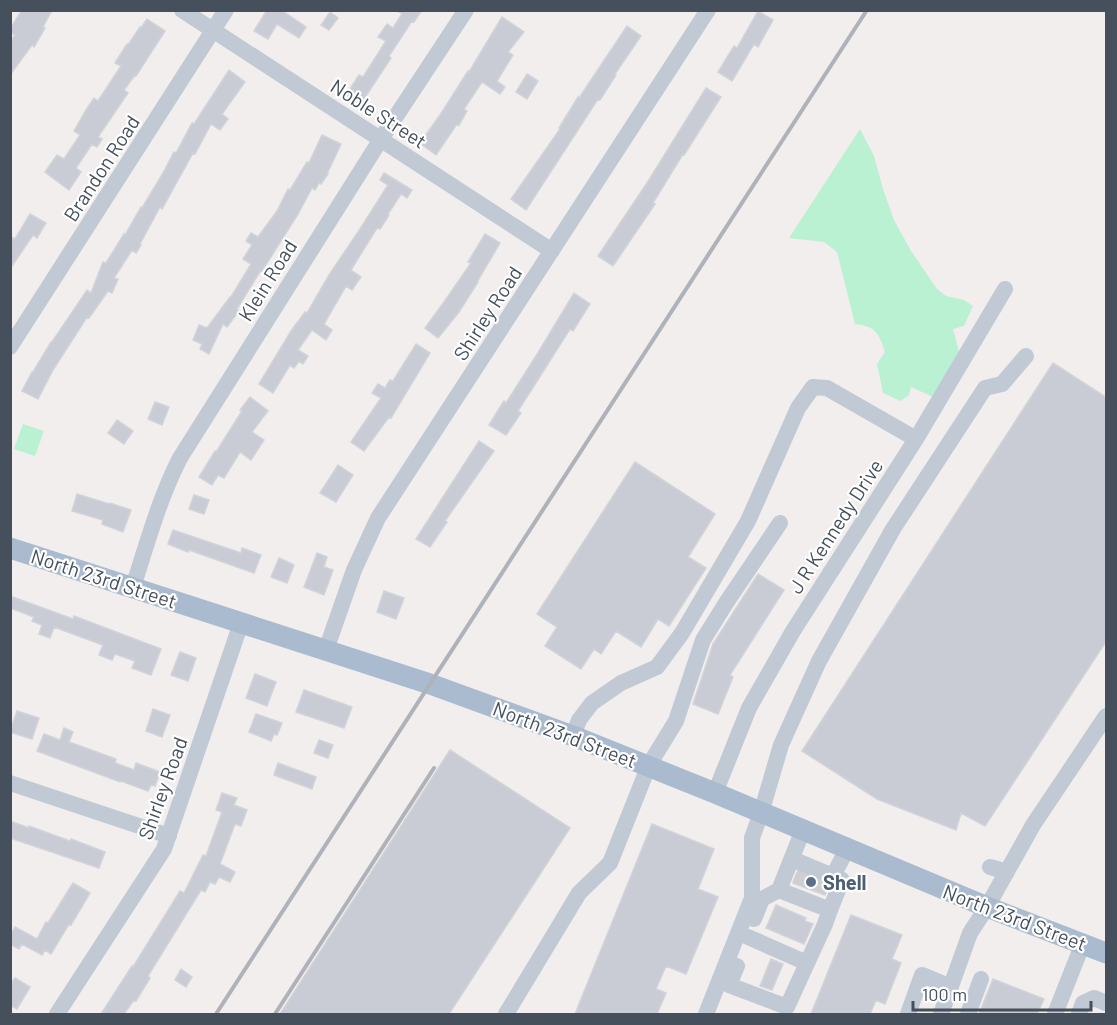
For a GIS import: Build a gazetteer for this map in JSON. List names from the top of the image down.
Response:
{
  "streets": {
    "main road": ["North 23rd Street"],
    "street": [
      "Noble Street",
      "Brandon Road",
      "Klein Road",
      "Shirley Road",
      "J R Kennedy Drive"
    ]
  },
  "crossings": [
    ["Noble Street", "Brandon Road"],
    ["Noble Street", "Klein Road"],
    ["Noble Street", "Shirley Road"],
    ["Klein Road", "North 23rd Street"],
    ["Shirley Road", "North 23rd Street"],
    ["J R Kennedy Drive", "North 23rd Street"]
  ],
  "places": ["Shell"],
  "scale_bar": "100 m"
}
